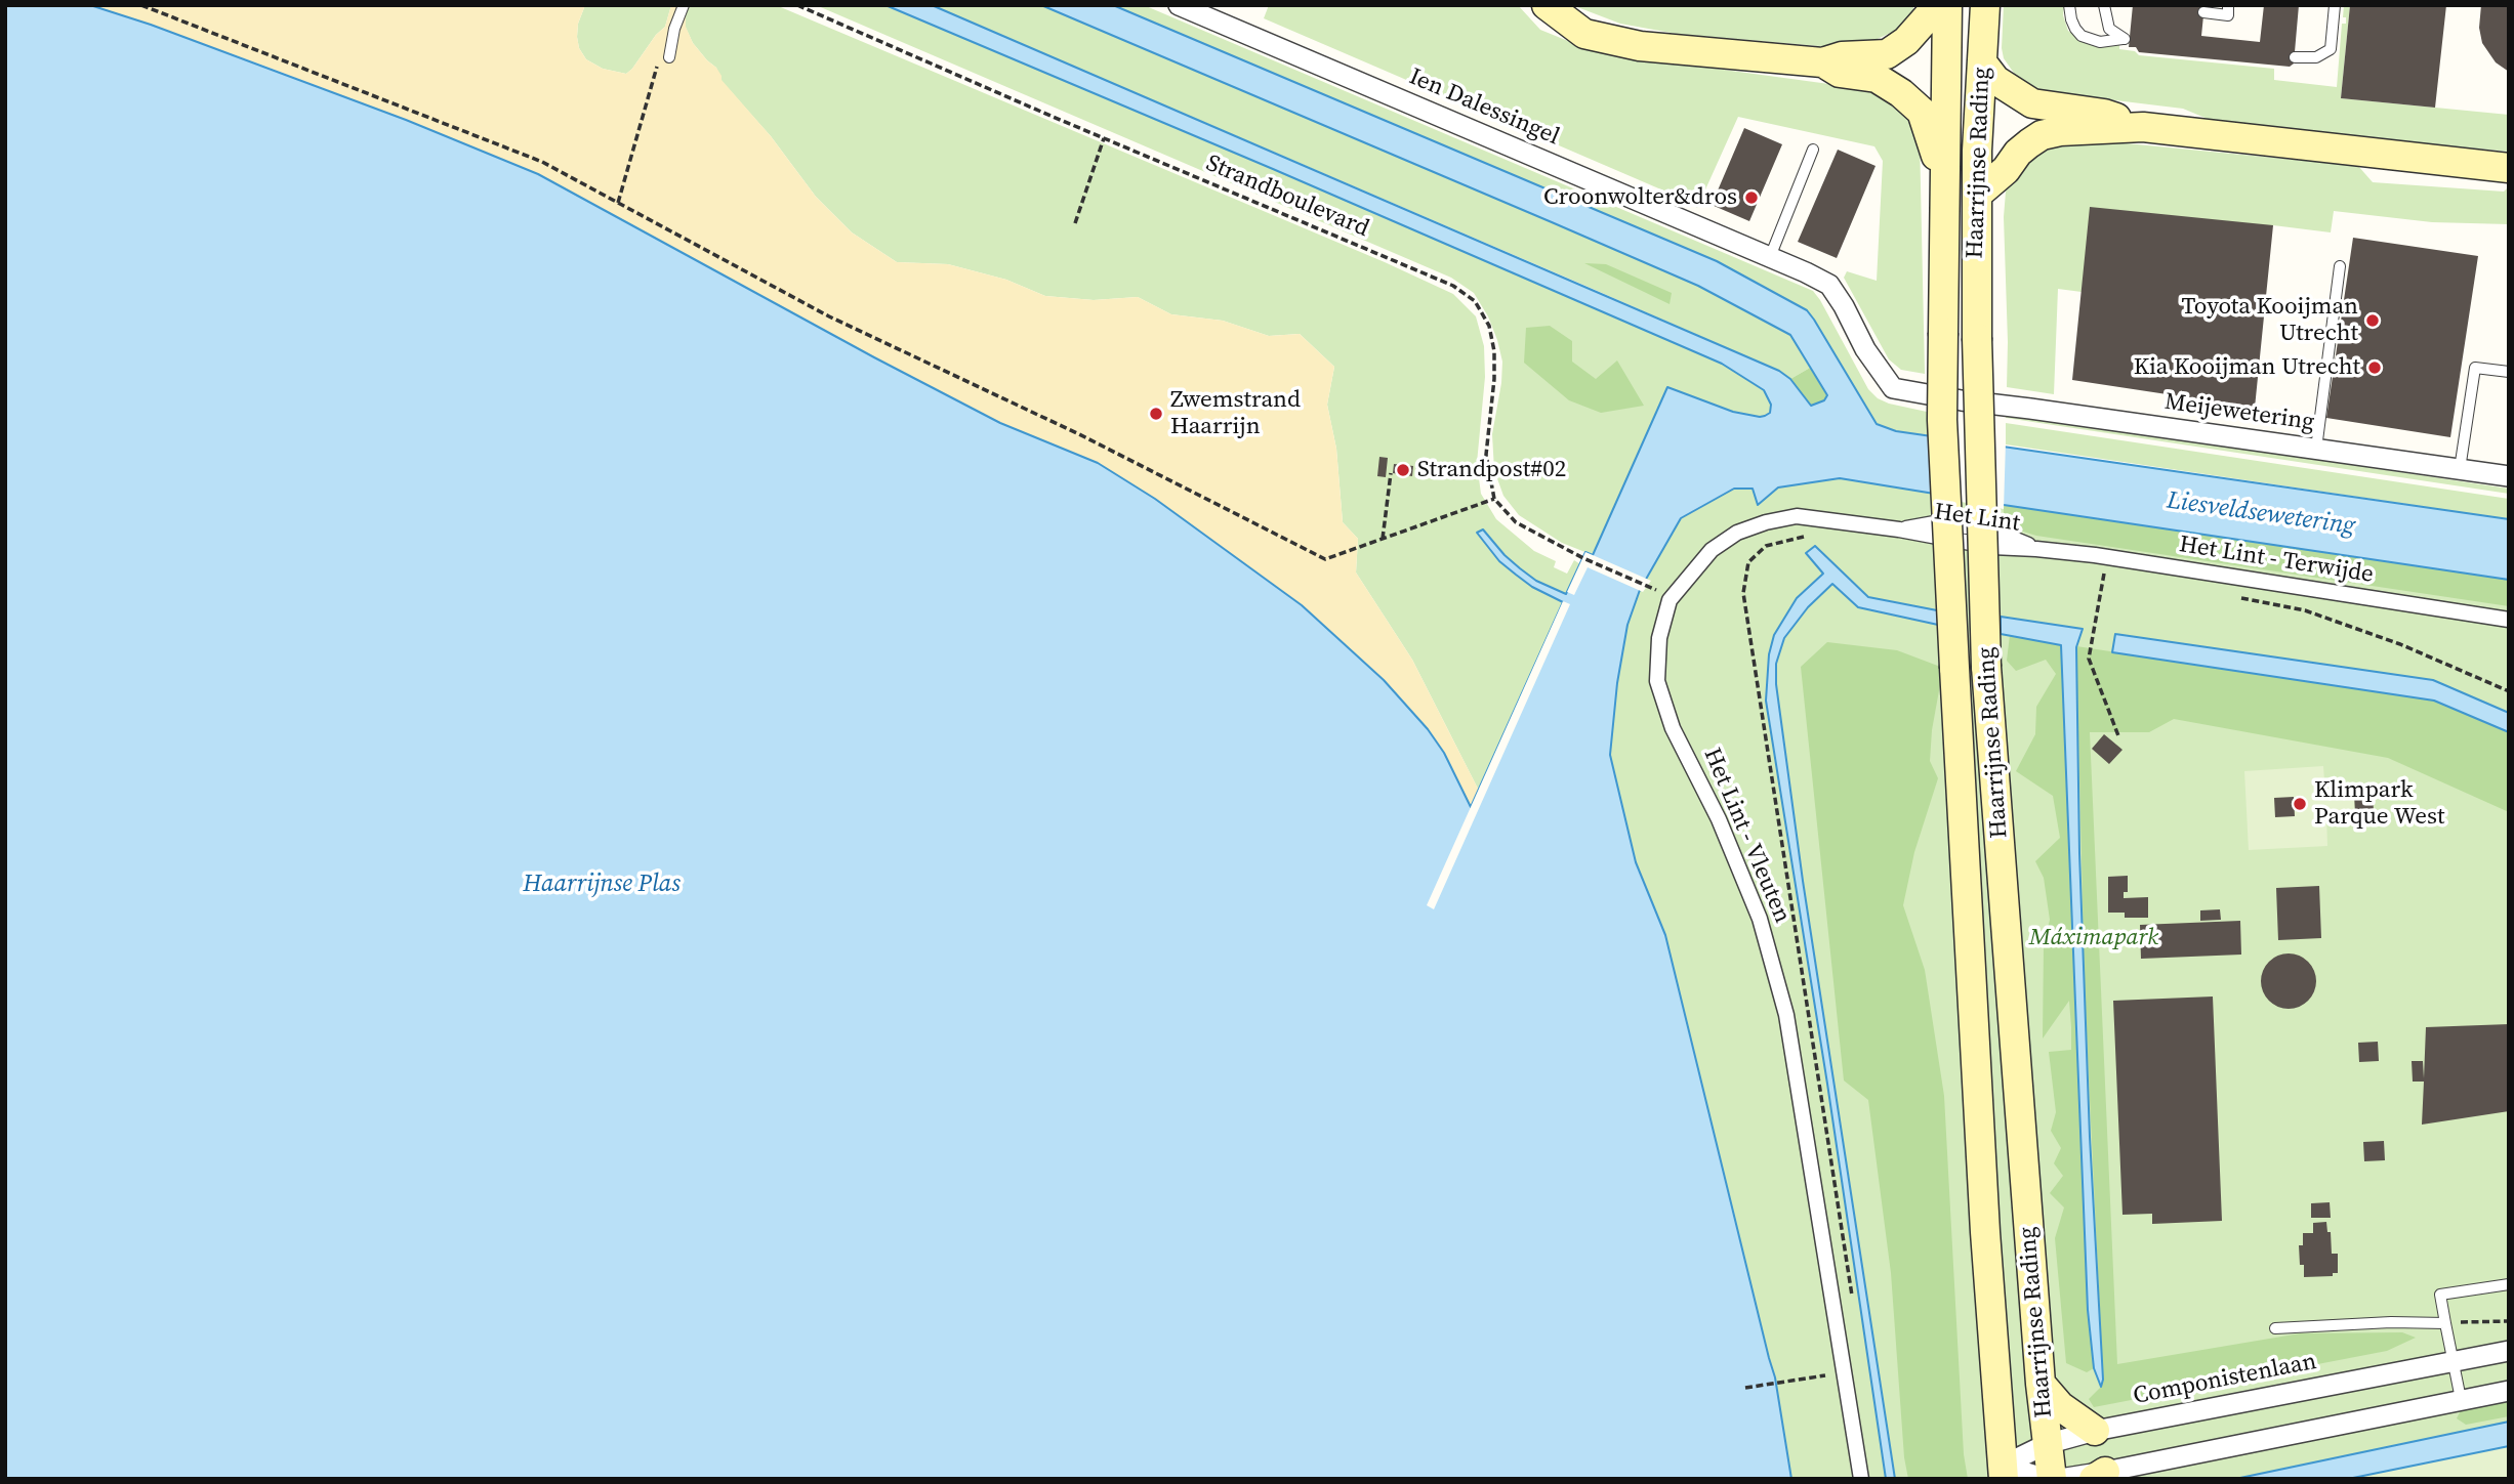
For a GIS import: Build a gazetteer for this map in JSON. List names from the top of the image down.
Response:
{
  "streets": {
    "main road": ["Haarrijnse Rading"],
    "street": [
      "Ien Dalessingel",
      "Meijewetering",
      "Het Lint",
      "Het Lint - Terwijde",
      "Het Lint - Vleuten",
      "Componistenlaan"
    ],
    "path": ["Strandboulevard"]
  },
  "crossings": [
    ["Ien Dalessingel", "Meijewetering"],
    ["Haarrijnse Rading", "Componistenlaan"],
    ["Het Lint", "Het Lint - Terwijde"],
    ["Het Lint", "Het Lint - Vleuten"]
  ],
  "water": ["Liesveldsewetering", "Haarrijnse Plas"],
  "parks": ["Máximapark"],
  "places": [
    "Croonwolter&dros",
    "Toyota Kooijman Utrecht",
    "Kia Kooijman Utrecht",
    "Zwemstrand Haarrijn",
    "Strandpost#02",
    "Klimpark Parque West"
  ]
}
